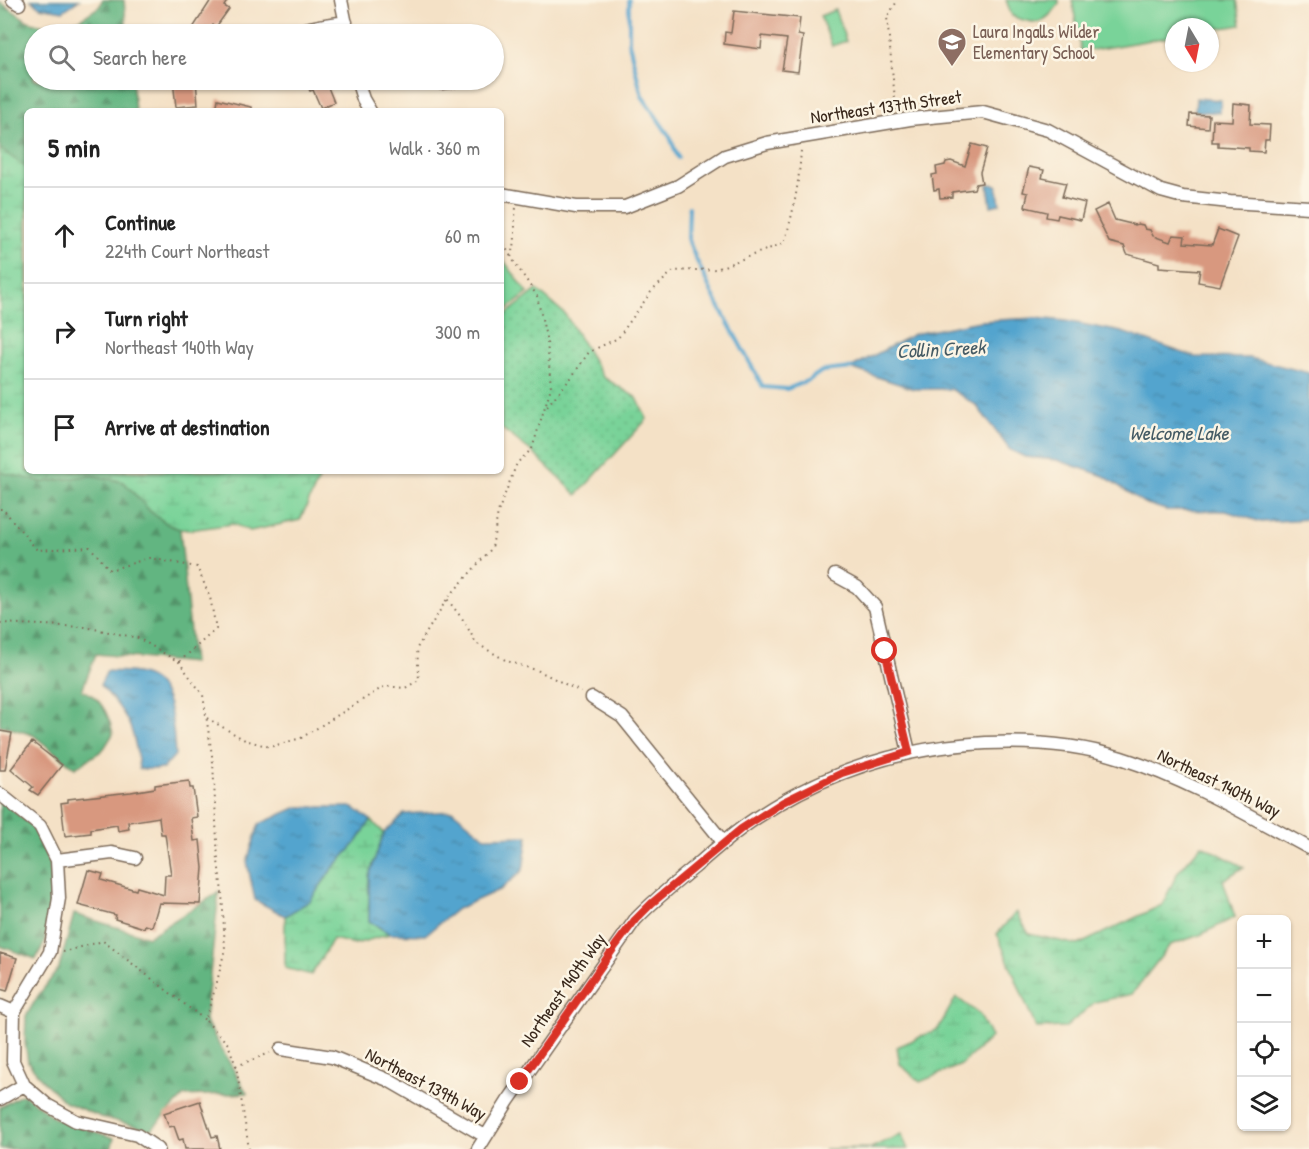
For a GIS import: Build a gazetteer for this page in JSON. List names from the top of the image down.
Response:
{
  "streets": {
    "street": ["Northeast 137th Street", "Northeast 140th Way", "Northeast 139th Way"]
  },
  "crossings": [
    ["Northeast 140th Way", "Northeast 139th Way"]
  ],
  "water": ["Collin Creek", "Welcome Lake"],
  "places": {
    "school or university": ["Laura Ingalls Wilder Elementary School"]
  },
  "north": "bottom",
  "page": {
    "search": "Search here",
    "heading": ["5 min", "Walk · 360 m"],
    "list": [
      ["Continue", "224th Court Northeast", "60 m"],
      ["Turn right", "Northeast 140th Way", "300 m"],
      "Arrive at destination"
    ],
    "map_buttons": ["+", "−"]
  }
}
